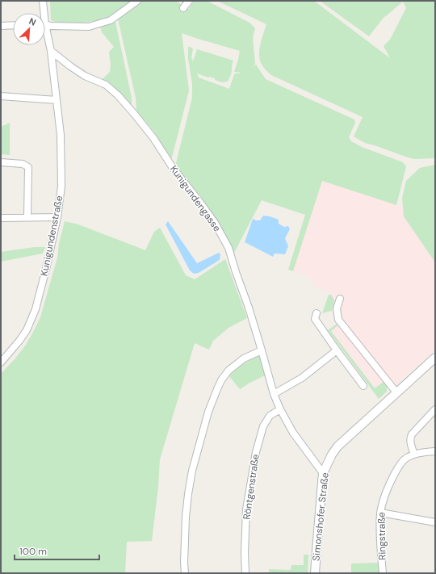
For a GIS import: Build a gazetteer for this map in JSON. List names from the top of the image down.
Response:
{
  "streets": {
    "street": [
      "Kunigundengasse",
      "Kunigundenstraße",
      "Röntgenstraße",
      "Simonshofer Straße",
      "Ringstraße"
    ]
  },
  "crossings": [
    ["Kunigundengasse", "Kunigundenstraße"],
    ["Kunigundengasse", "Röntgenstraße"],
    ["Kunigundengasse", "Simonshofer Straße"]
  ],
  "scale_bar": "100 m",
  "north": "top right"
}
